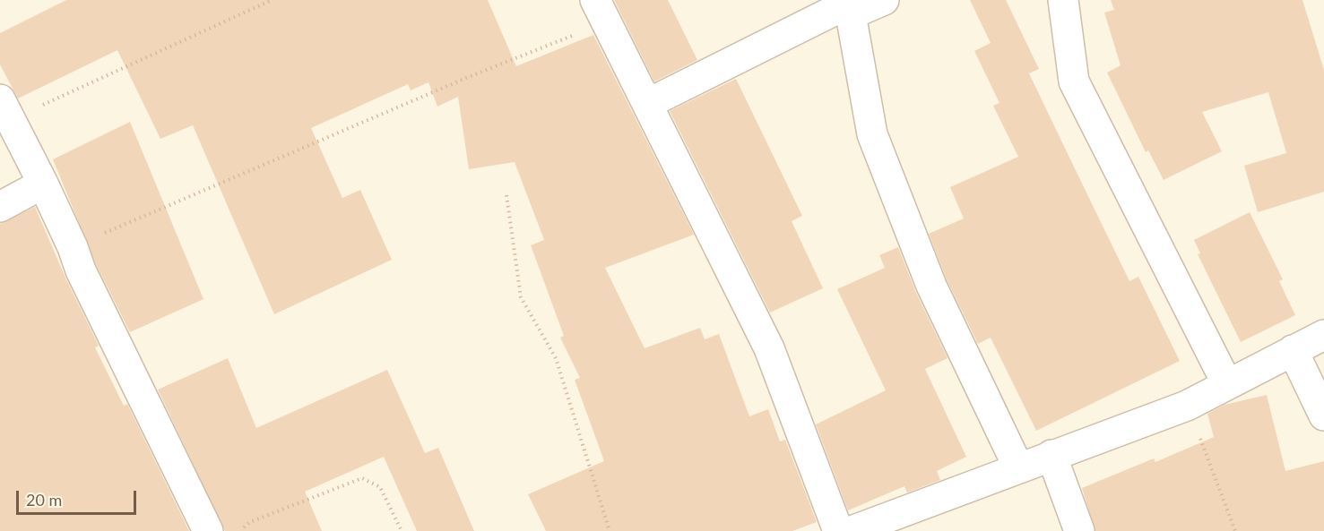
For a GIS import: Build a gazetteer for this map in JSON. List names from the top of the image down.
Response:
{
  "scale_bar": "20 m"
}
